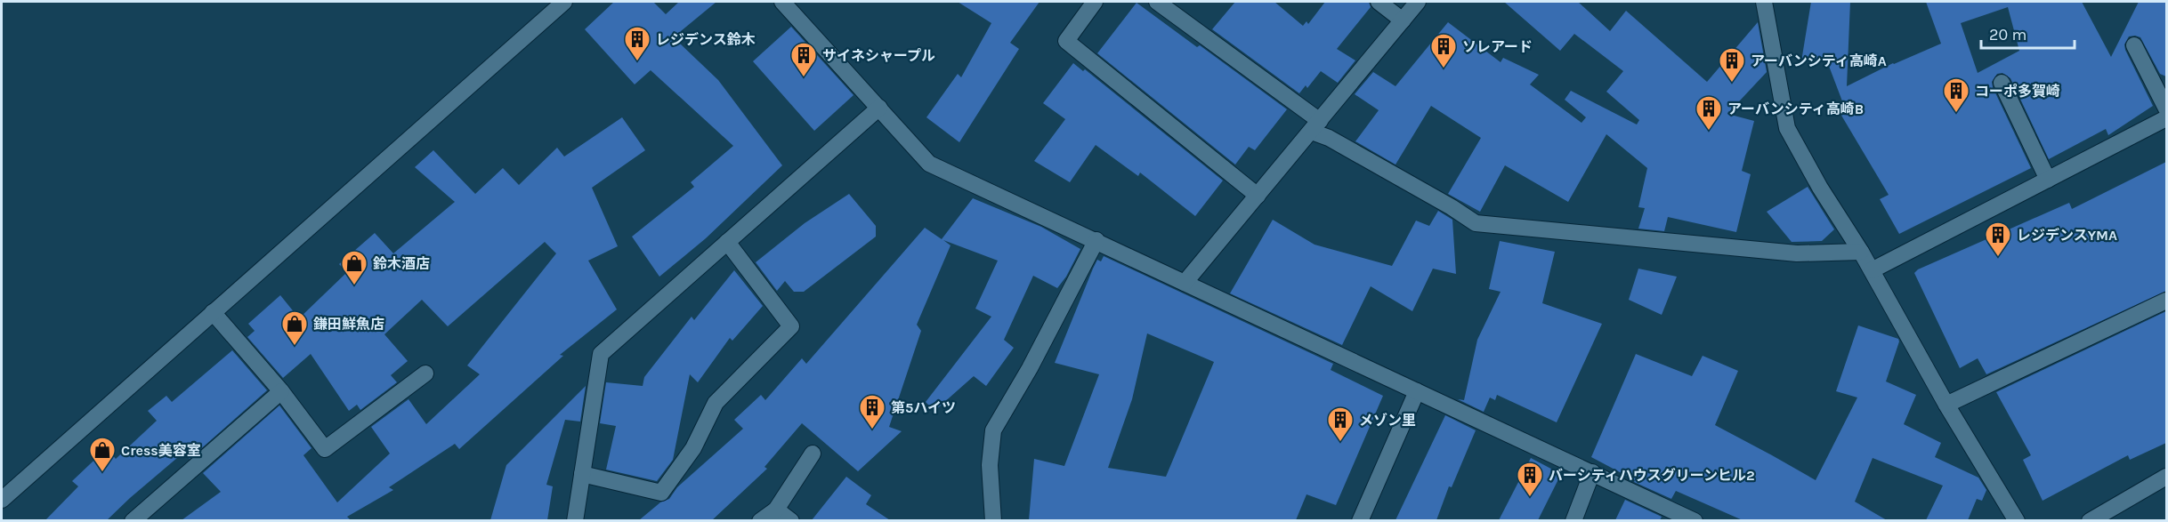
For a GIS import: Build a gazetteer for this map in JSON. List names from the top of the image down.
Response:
{
  "places": {
    "building": [
      "レジデンス鈴木",
      "ソレアード",
      "サイネシャープル",
      "アーバンシティ高崎A",
      "コーポ多賀崎",
      "アーバンシティ高崎B",
      "レジデンスYMA",
      "第5ハイツ",
      "メゾン里",
      "バーシティハウスグリーンヒル2"
    ],
    "shop": ["鈴木酒店", "鎌田鮮魚店", "Cress美容室"]
  },
  "scale_bar": "20 m"
}
